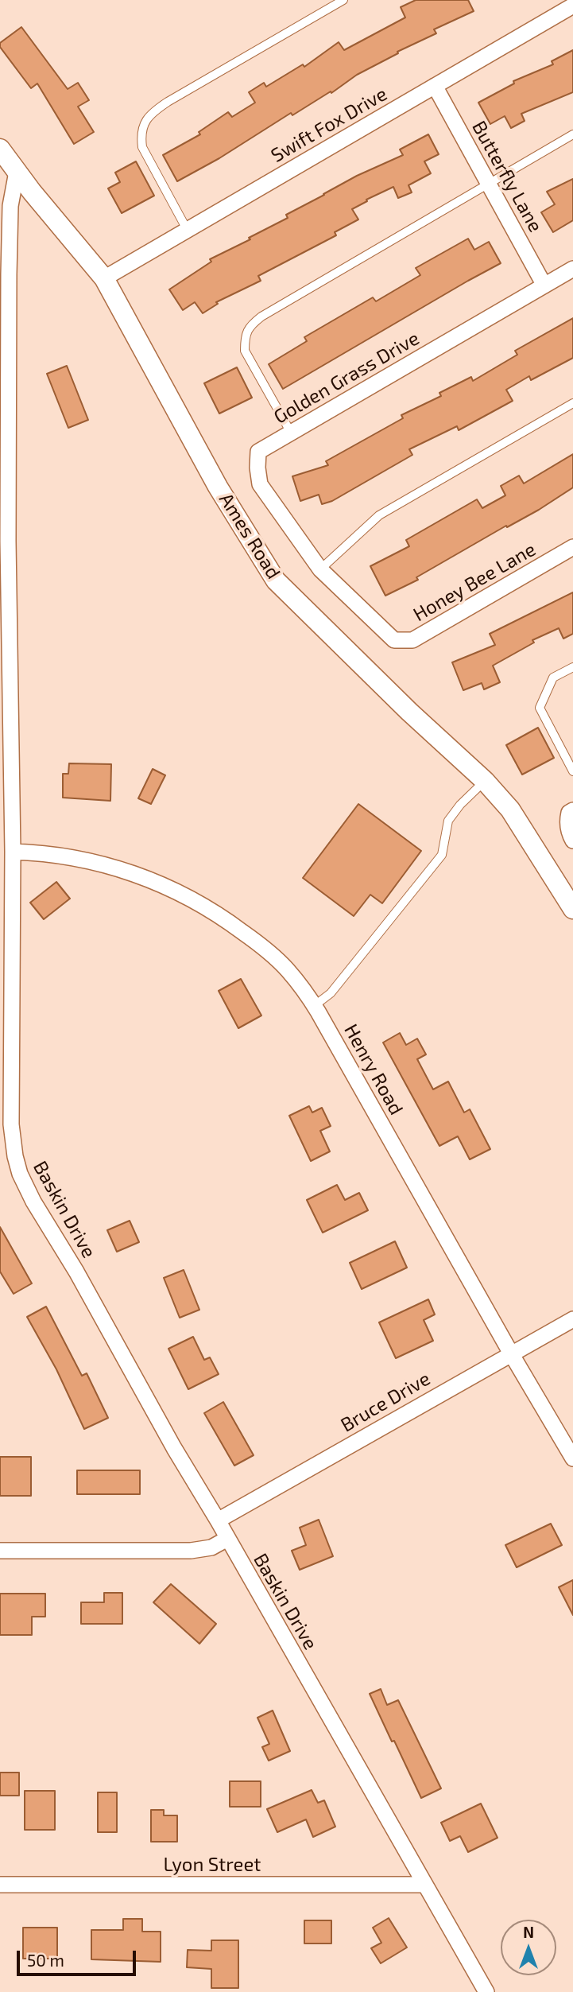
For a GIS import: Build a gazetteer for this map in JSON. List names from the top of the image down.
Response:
{
  "streets": {
    "street": [
      "Swift Fox Drive",
      "Butterfly Lane",
      "Golden Grass Drive",
      "Ames Road",
      "Honey Bee Lane",
      "Henry Road",
      "Baskin Drive",
      "Bruce Drive",
      "Lyon Street"
    ]
  },
  "crossings": [
    ["Swift Fox Drive", "Butterfly Lane"],
    ["Swift Fox Drive", "Ames Road"],
    ["Butterfly Lane", "Golden Grass Drive"],
    ["Golden Grass Drive", "Honey Bee Lane"],
    ["Ames Road", "Baskin Drive"],
    ["Henry Road", "Baskin Drive"],
    ["Henry Road", "Bruce Drive"],
    ["Baskin Drive", "Bruce Drive"],
    ["Baskin Drive", "Lyon Street"]
  ],
  "scale_bar": "50 m",
  "north": "top"
}
